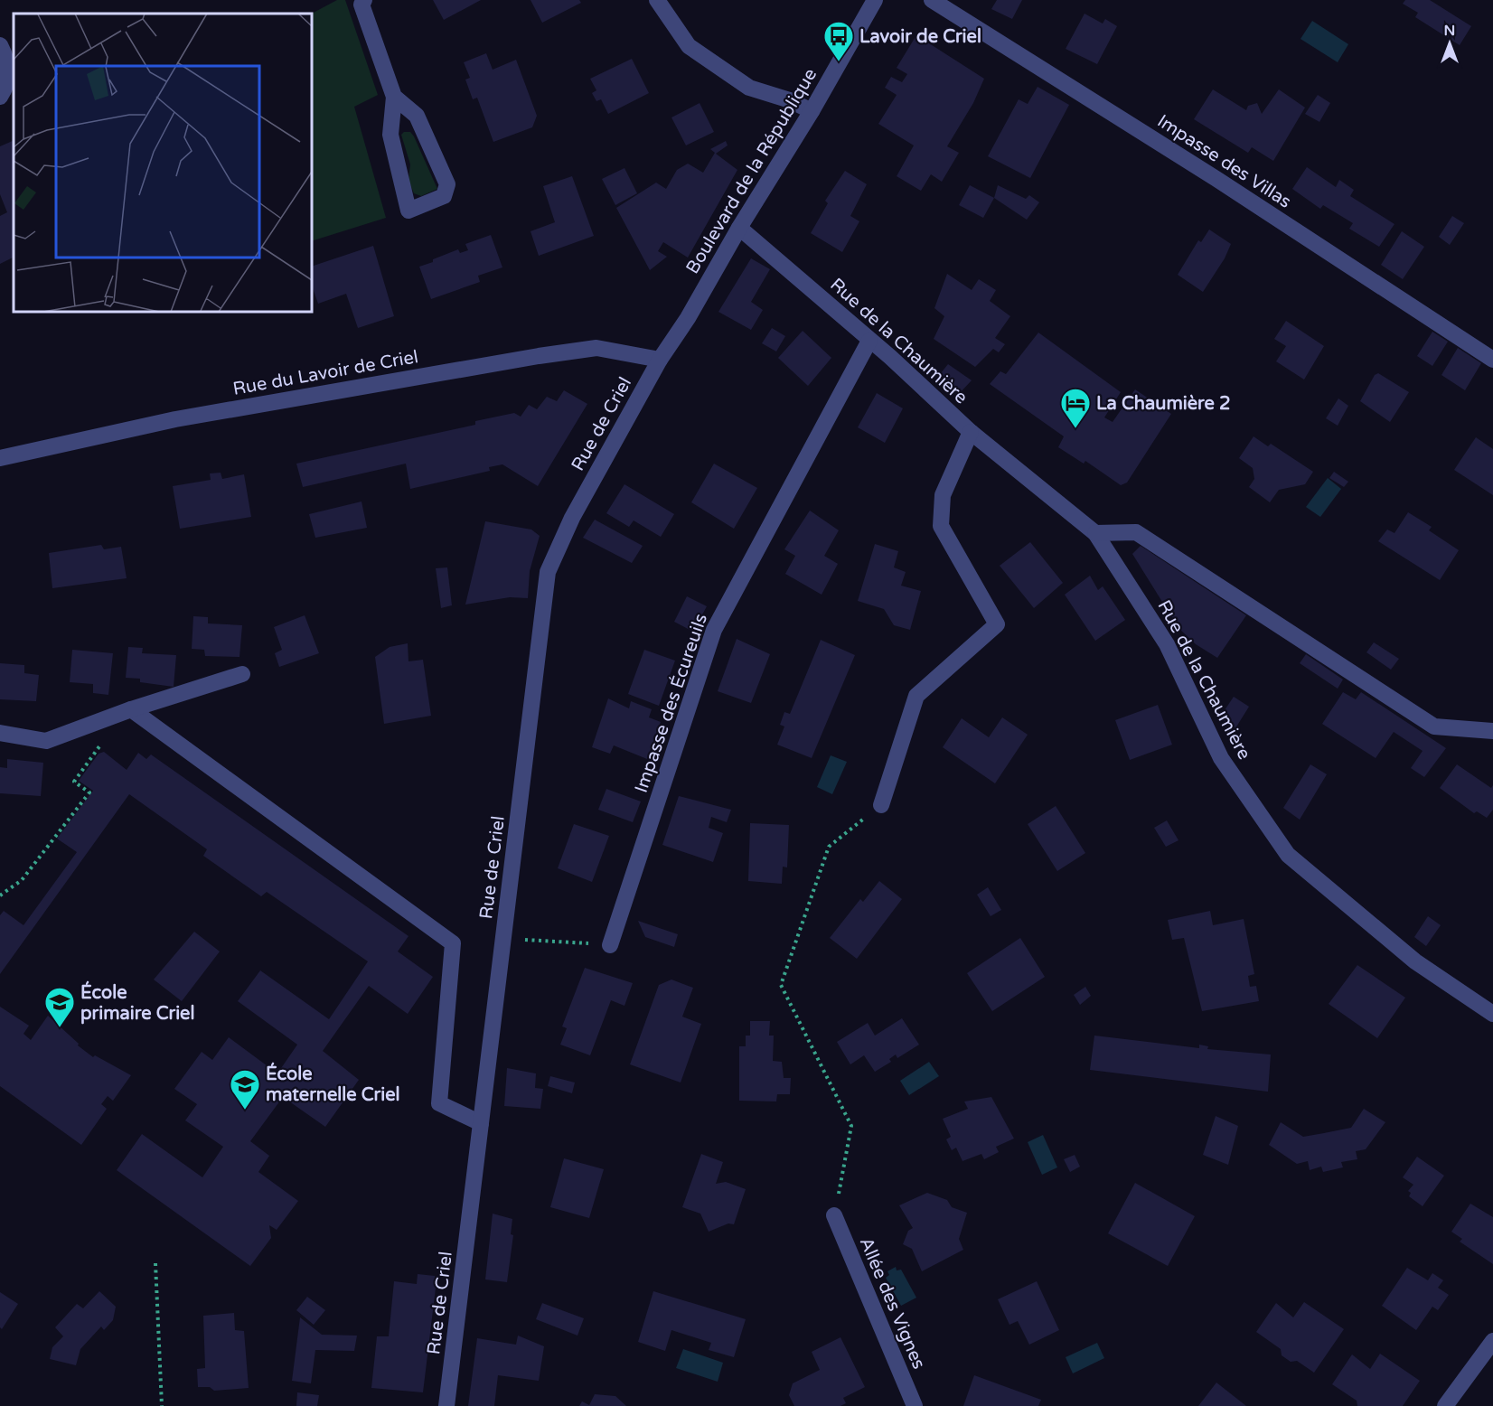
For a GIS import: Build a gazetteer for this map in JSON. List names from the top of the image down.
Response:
{
  "streets": {
    "street": [
      "Impasse des Villas",
      "Boulevard de la République",
      "Rue de la Chaumière",
      "Rue du Lavoir de Criel",
      "Rue de Criel",
      "Impasse des Écureuils",
      "Allée des Vignes"
    ]
  },
  "crossings": [
    ["Boulevard de la République", "Rue de la Chaumière"],
    ["Boulevard de la République", "Rue du Lavoir de Criel"],
    ["Boulevard de la République", "Rue de Criel"],
    ["Rue de la Chaumière", "Impasse des Écureuils"],
    ["Rue du Lavoir de Criel", "Rue de Criel"]
  ],
  "places": {
    "bus stop": ["Lavoir de Criel"],
    "hotel": ["La Chaumière 2"],
    "school or university": ["École primaire Criel", "École maternelle Criel"]
  },
  "north": "top"
}
